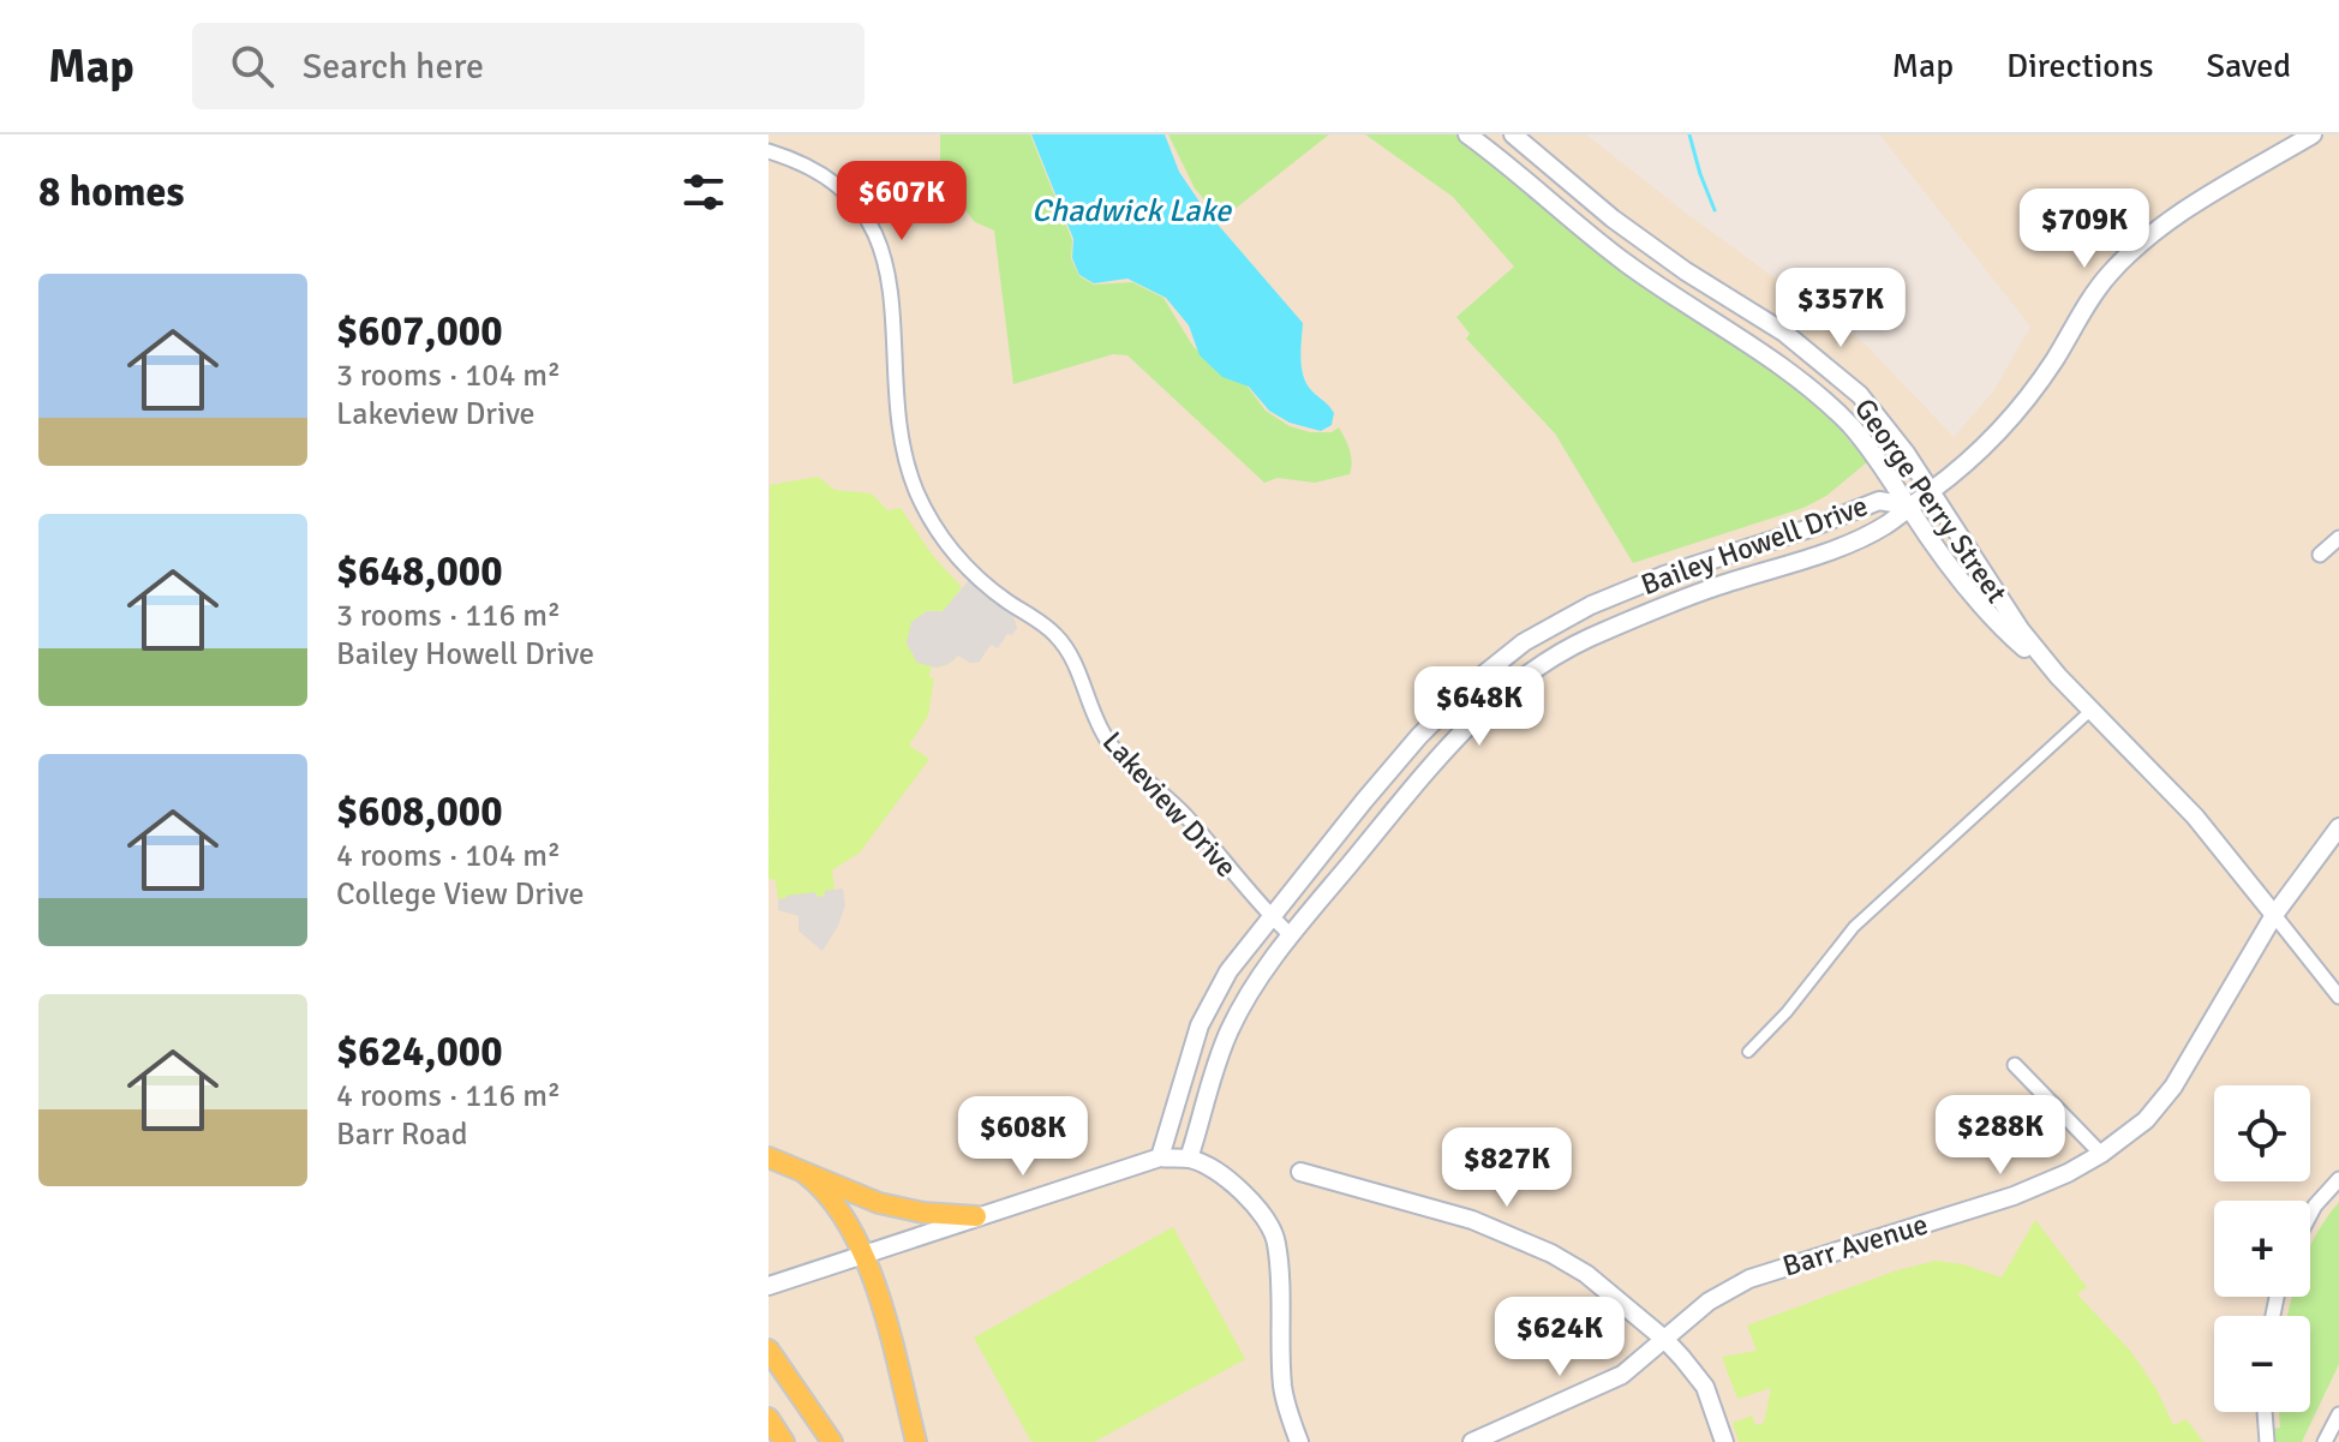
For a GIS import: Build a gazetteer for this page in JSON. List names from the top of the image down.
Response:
{
  "streets": {
    "street": [
      "George Perry Street",
      "Bailey Howell Drive",
      "Lakeview Drive",
      "Barr Avenue"
    ]
  },
  "crossings": [
    ["George Perry Street", "Bailey Howell Drive"],
    ["George Perry Street", "Barr Avenue"],
    ["Bailey Howell Drive", "Lakeview Drive"]
  ],
  "water": ["Chadwick Lake"],
  "page": {
    "header": "Map",
    "search": "Search here",
    "nav": ["Map", "Directions", "Saved"],
    "heading": "8 homes",
    "price": [
      "$607K",
      "$709K",
      "$357K",
      "$648K",
      "$288K",
      "$608K",
      "$827K",
      "$624K"
    ],
    "list": [
      {
        "name": "$607,000",
        "note": "3 rooms · 104 m² · Lakeview Drive"
      },
      {
        "name": "$648,000",
        "note": "3 rooms · 116 m² · Bailey Howell Drive"
      },
      {
        "name": "$608,000",
        "note": "4 rooms · 104 m² · College View Drive"
      },
      {
        "name": "$624,000",
        "note": "4 rooms · 116 m² · Barr Road"
      }
    ],
    "map_buttons": ["+", "−"]
  }
}
